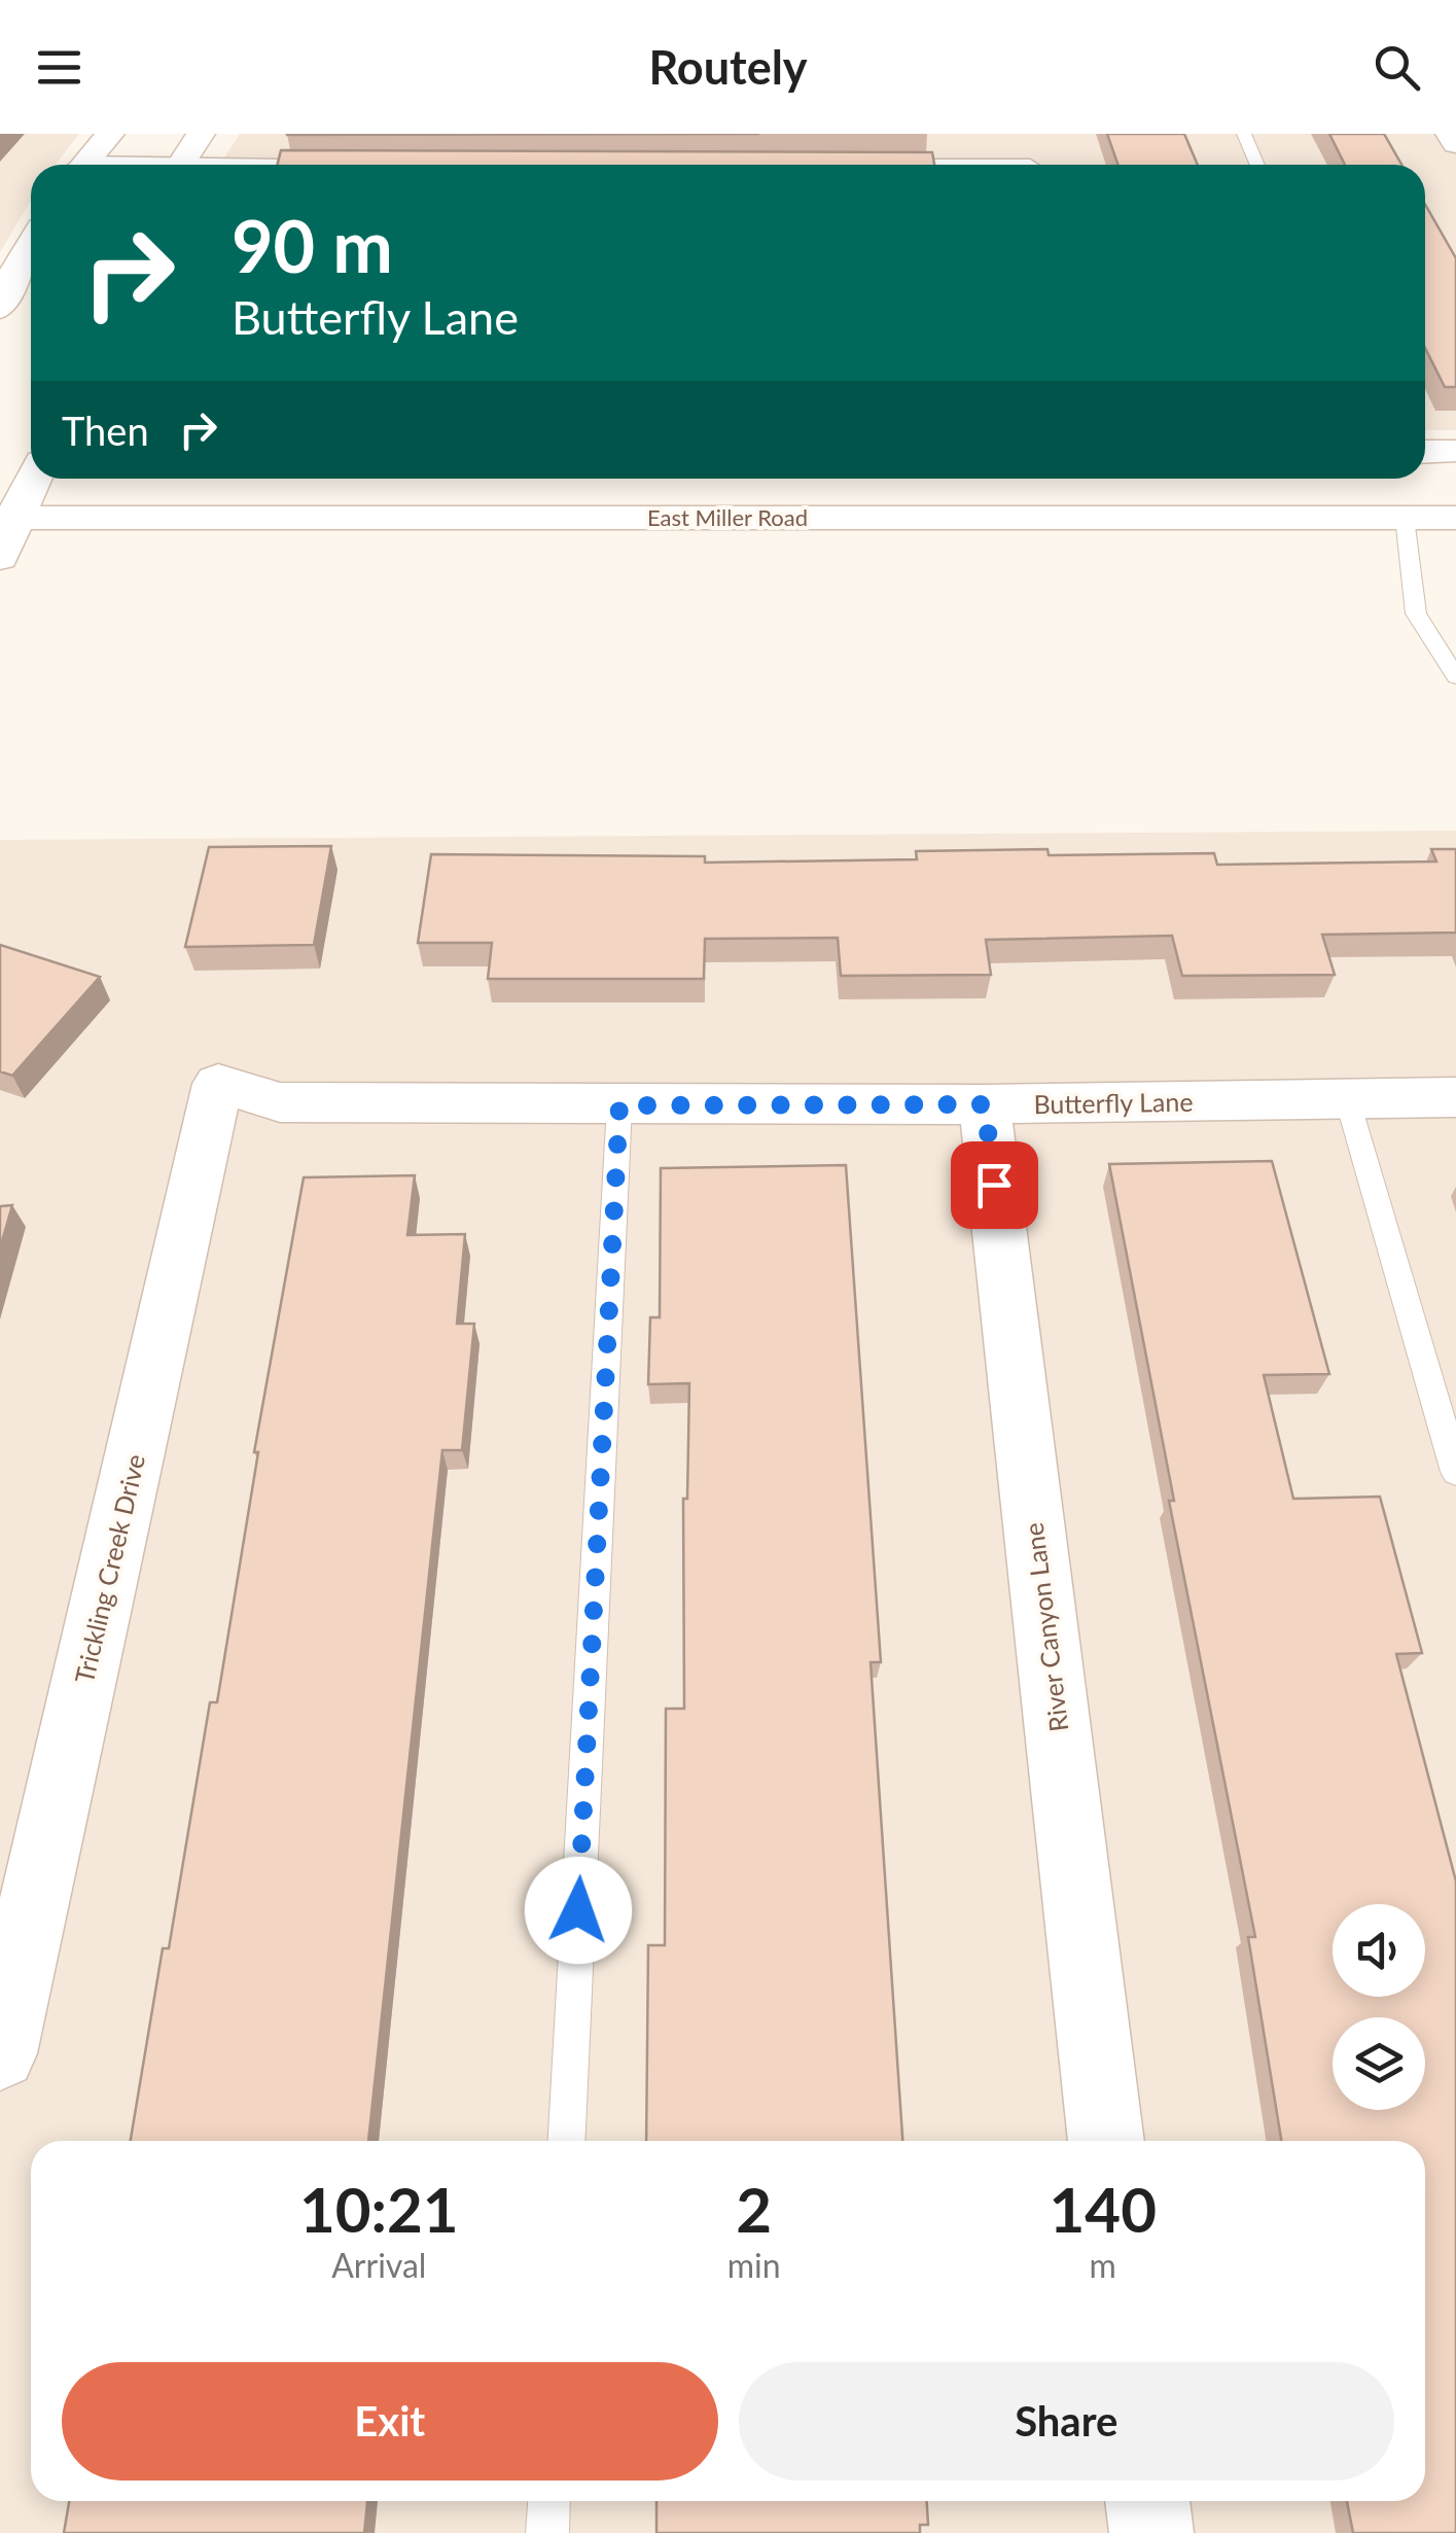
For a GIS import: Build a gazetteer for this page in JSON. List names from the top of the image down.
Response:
{
  "streets": {
    "street": [
      "East Miller Road",
      "Butterfly Lane",
      "Trickling Creek Drive",
      "River Canyon Lane"
    ]
  },
  "crossings": [
    ["Butterfly Lane", "Trickling Creek Drive"],
    ["Butterfly Lane", "River Canyon Lane"]
  ],
  "page": {
    "header": "Routely",
    "turn": ["90 m", "Butterfly Lane"],
    "then": "Then",
    "eta": [
      "10:21",
      "Arrival",
      "2",
      "min",
      "140",
      "m"
    ],
    "buttons": ["Exit", "Share"]
  }
}
